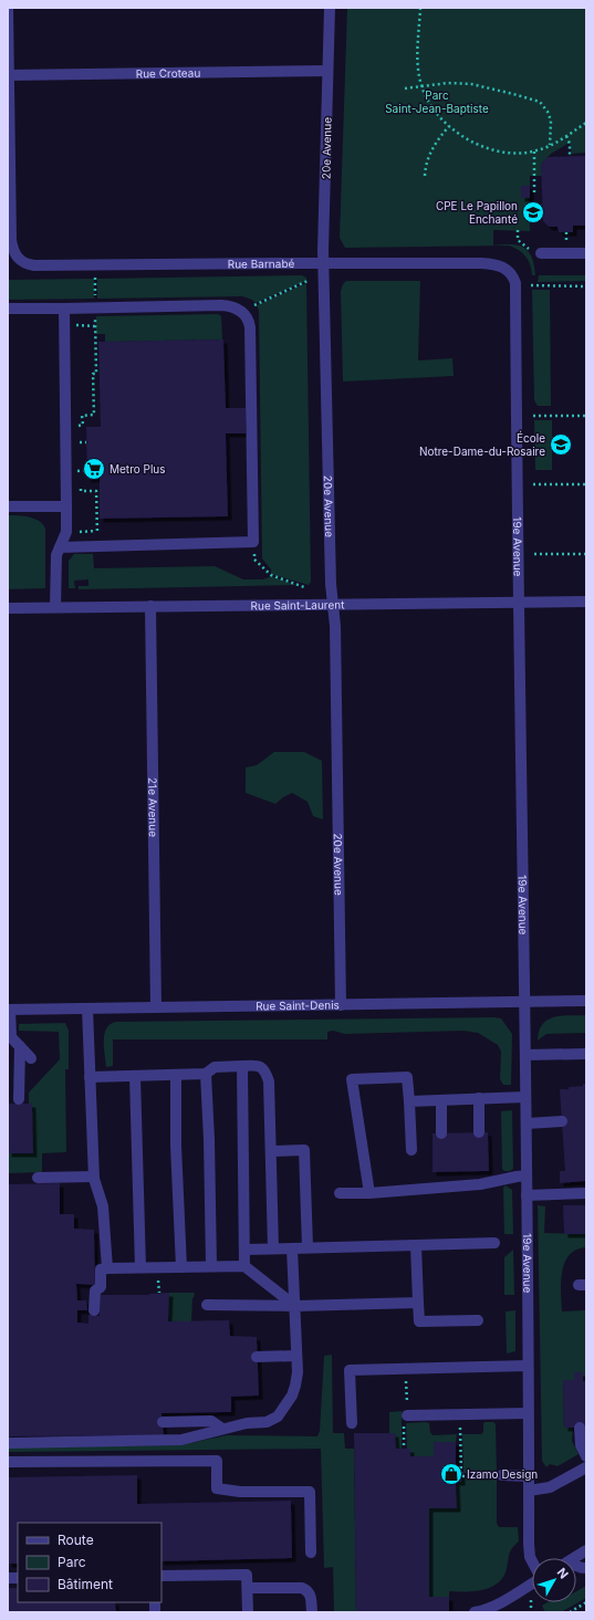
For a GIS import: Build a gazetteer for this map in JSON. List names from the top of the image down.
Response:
{
  "streets": {
    "street": [
      "Rue Croteau",
      "20e Avenue",
      "Rue Barnabé",
      "19e Avenue",
      "Rue Saint-Laurent",
      "21e Avenue",
      "Rue Saint-Denis"
    ]
  },
  "crossings": [
    ["Rue Croteau", "20e Avenue"],
    ["Rue Croteau", "Rue Barnabé"],
    ["20e Avenue", "Rue Barnabé"],
    ["20e Avenue", "Rue Saint-Laurent"],
    ["20e Avenue", "Rue Saint-Denis"],
    ["Rue Barnabé", "19e Avenue"],
    ["19e Avenue", "Rue Saint-Laurent"],
    ["19e Avenue", "Rue Saint-Denis"],
    ["Rue Saint-Laurent", "21e Avenue"],
    ["21e Avenue", "Rue Saint-Denis"]
  ],
  "parks": ["Parc Saint-Jean-Baptiste"],
  "places": {
    "school or university": ["CPE Le Papillon Enchanté", "École Notre-Dame-du-Rosaire"],
    "supermarket": ["Metro Plus"],
    "shop": ["Izamo Design"]
  },
  "legend": ["Route", "Parc", "Bâtiment"],
  "north": "top right"
}
